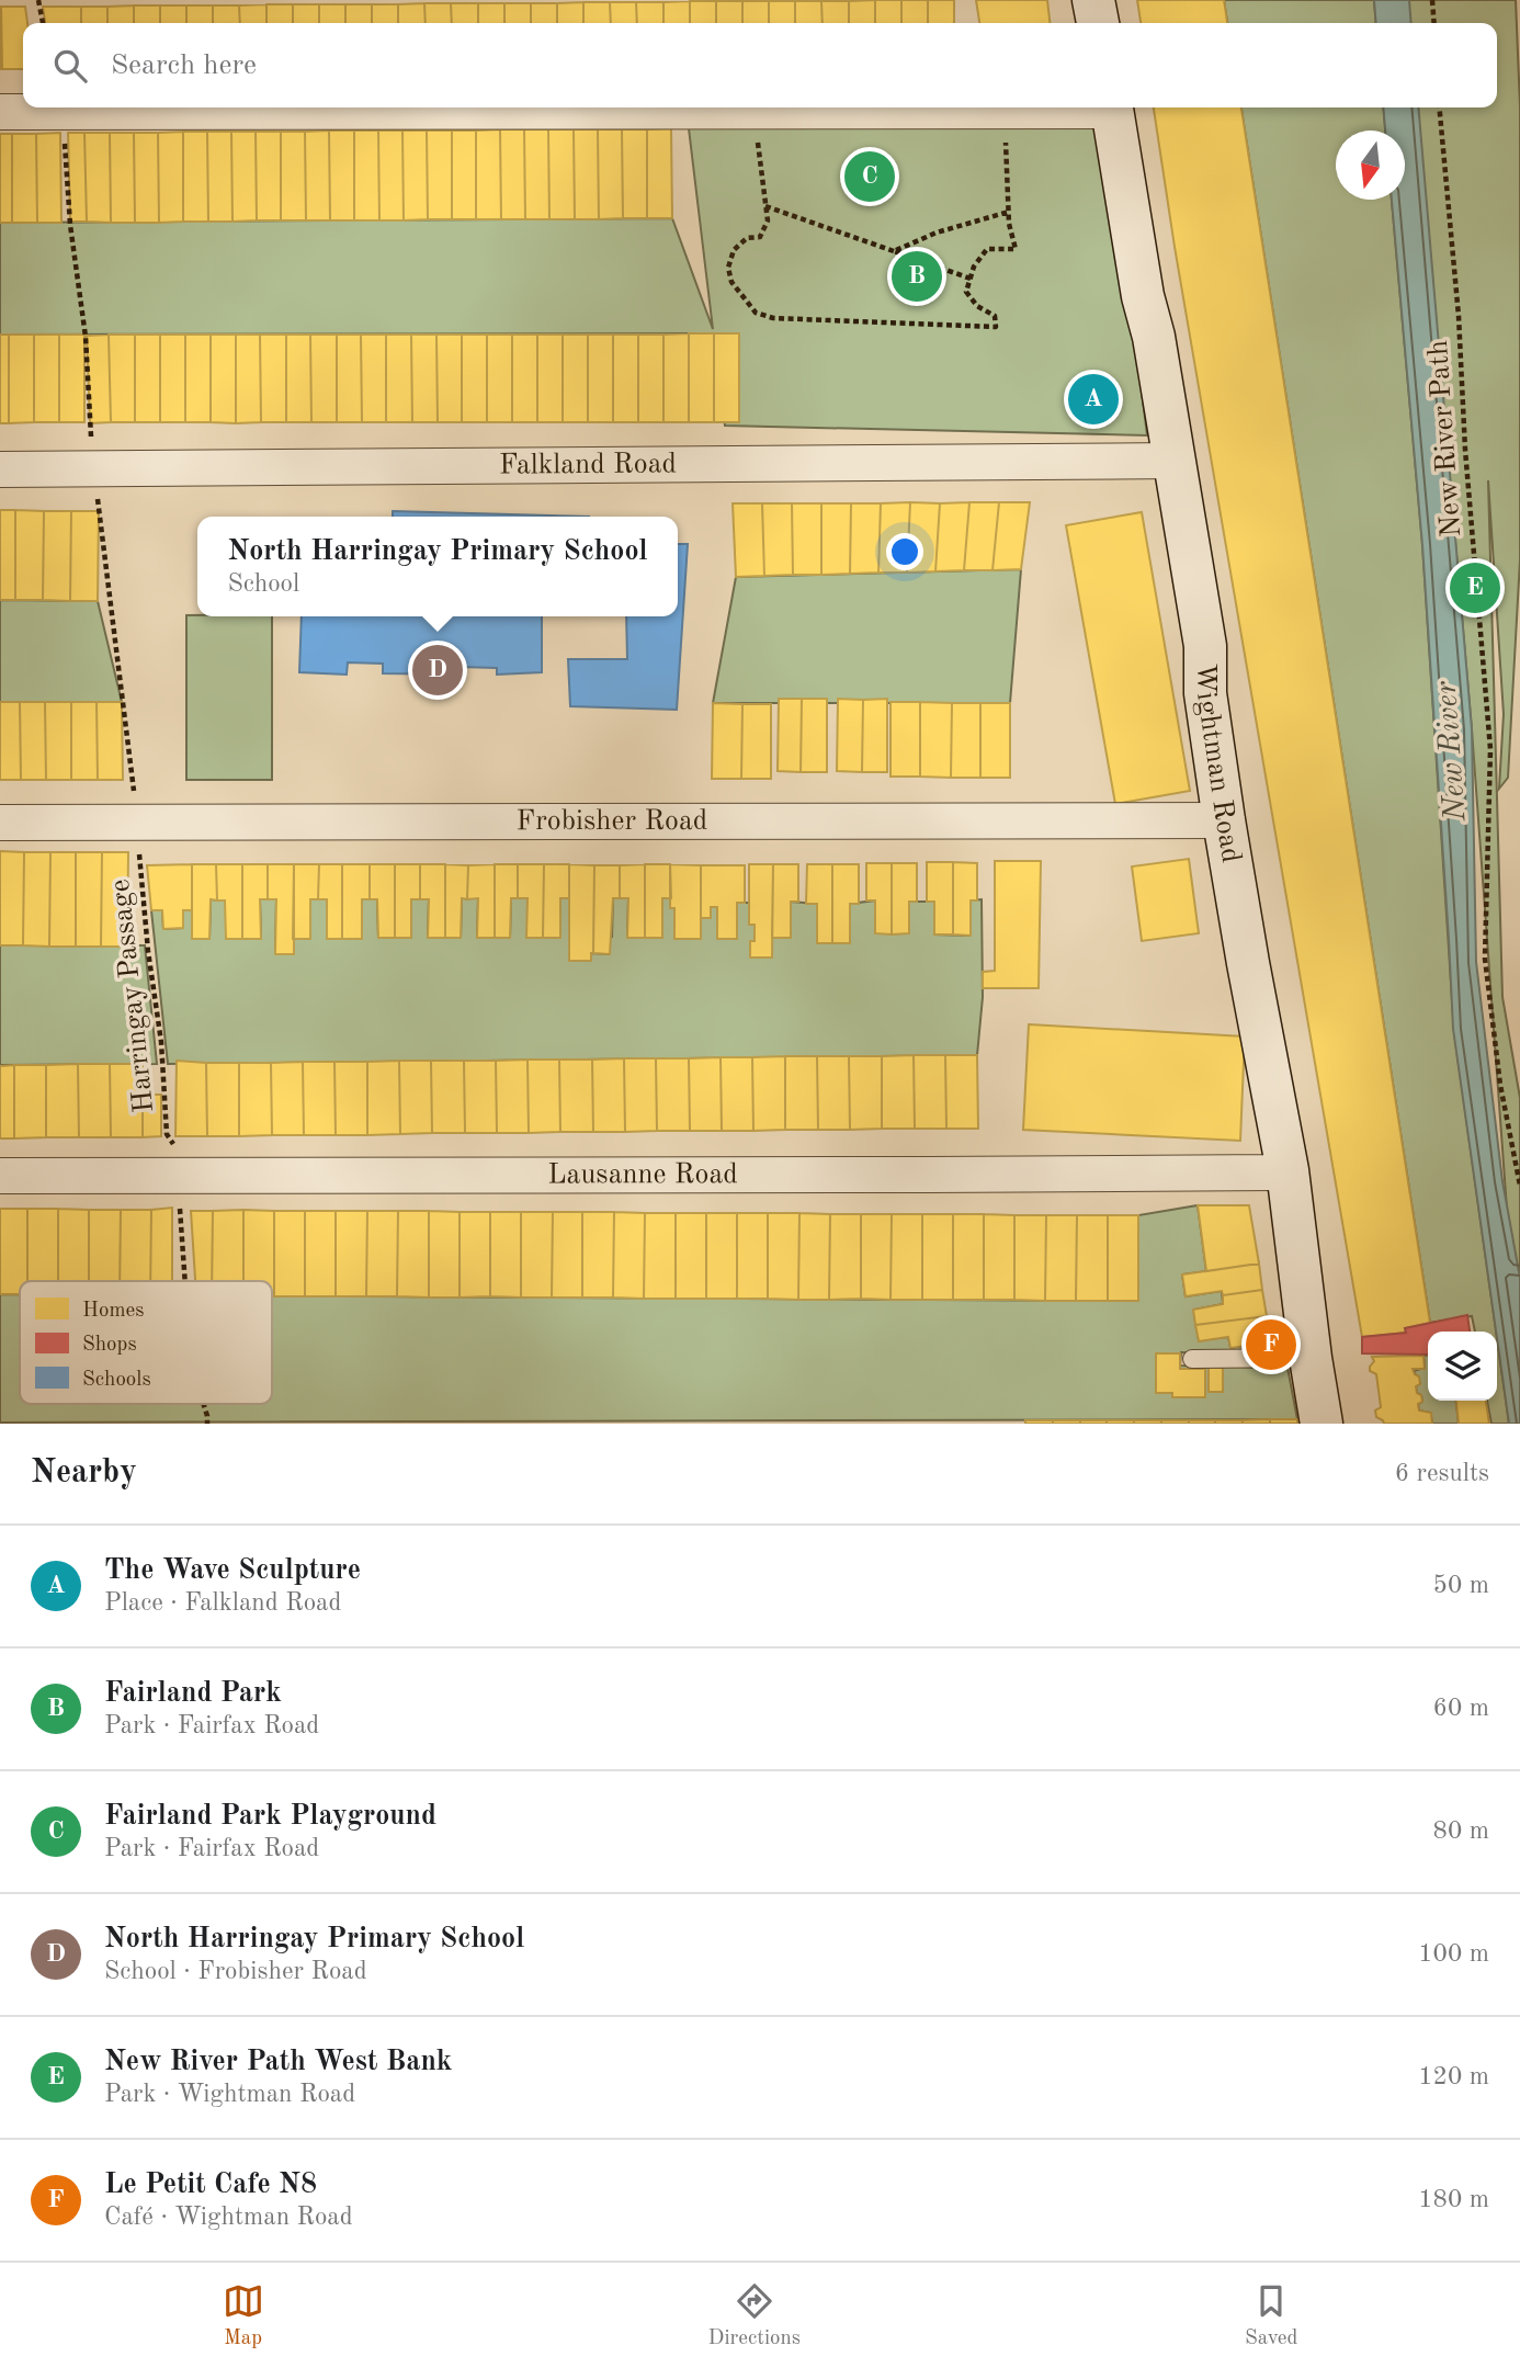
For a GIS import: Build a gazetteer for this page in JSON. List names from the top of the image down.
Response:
{
  "streets": {
    "main road": ["Wightman Road"],
    "street": ["Falkland Road", "Frobisher Road", "Lausanne Road"],
    "path": ["New River Path", "Harringay Passage"]
  },
  "crossings": [
    ["Falkland Road", "Wightman Road"],
    ["Wightman Road", "Frobisher Road"],
    ["Wightman Road", "Lausanne Road"]
  ],
  "water": ["New River"],
  "legend": ["Homes", "Shops", "Schools"],
  "north": "bottom",
  "page": {
    "search": "Search here",
    "pins": [
      "C",
      "B",
      "A",
      "E",
      "D",
      "F"
    ],
    "popup": ["North Harringay Primary School", "School"],
    "heading": ["Nearby", "6 results"],
    "list": [
      {
        "mark": "A",
        "name": "The Wave Sculpture",
        "note": "Place · Falkland Road",
        "value": "50 m"
      },
      {
        "mark": "B",
        "name": "Fairland Park",
        "note": "Park · Fairfax Road",
        "value": "60 m"
      },
      {
        "mark": "C",
        "name": "Fairland Park Playground",
        "note": "Park · Fairfax Road",
        "value": "80 m"
      },
      {
        "mark": "D",
        "name": "North Harringay Primary School",
        "note": "School · Frobisher Road",
        "value": "100 m"
      },
      {
        "mark": "E",
        "name": "New River Path West Bank",
        "note": "Park · Wightman Road",
        "value": "120 m"
      },
      {
        "mark": "F",
        "name": "Le Petit Cafe N8",
        "note": "Café · Wightman Road",
        "value": "180 m"
      }
    ],
    "nav": ["Map", "Directions", "Saved"]
  }
}
